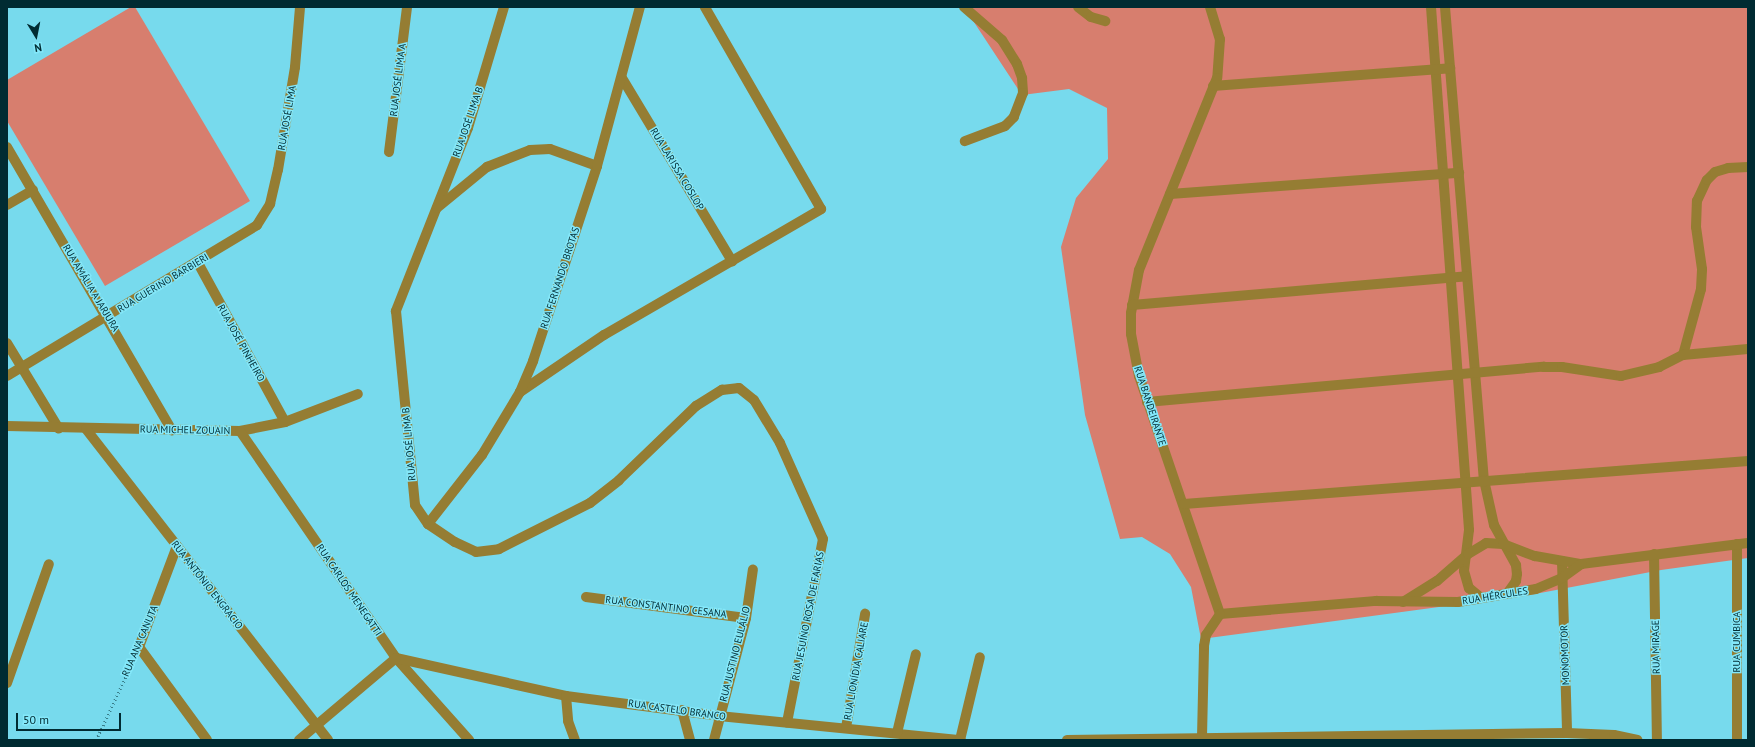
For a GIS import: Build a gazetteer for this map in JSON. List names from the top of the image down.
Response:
{
  "streets": {
    "street": [
      "RUA JOSÉ LIMA A",
      "RUA JOSÉ LIMA",
      "RUA JOSÉ LIMA B",
      "RUA LARISSA COSLOP",
      "RUA FERNANDO BROTAS",
      "RUA GUERINO BARBIERI",
      "RUA AMÁLIA A JARJURA",
      "RUA JOSÉ PINHEIRO",
      "RUA BANDEIRANTE",
      "RUA MICHEL ZOUAIN",
      "RUA ANTÔNIO ENGRACIO",
      "RUA CARLOS MENEGATTI",
      "RUA HÉRCULES",
      "RUA CONSTANTINO CESANA",
      "RUA JESUÍNO ROSA DE FARIAS",
      "RUA ANA CANUTA",
      "RUA CUMBICA",
      "RUA MIRAGE",
      "RUA JUSTINO EULÁLIO",
      "MONOMOTOR",
      "RUA LIONÍDIA CALIARE",
      "RUA CASTELO BRANCO"
    ]
  },
  "crossings": [
    ["RUA JOSÉ LIMA", "RUA GUERINO BARBIERI"],
    ["RUA JOSÉ LIMA B", "RUA FERNANDO BROTAS"],
    ["RUA JOSÉ LIMA B", "RUA JESUÍNO ROSA DE FARIAS"],
    ["RUA LARISSA COSLOP", "RUA FERNANDO BROTAS"],
    ["RUA GUERINO BARBIERI", "RUA AMÁLIA A JARJURA"],
    ["RUA GUERINO BARBIERI", "RUA JOSÉ PINHEIRO"],
    ["RUA AMÁLIA A JARJURA", "RUA MICHEL ZOUAIN"],
    ["RUA JOSÉ PINHEIRO", "RUA MICHEL ZOUAIN"],
    ["RUA BANDEIRANTE", "RUA HÉRCULES"],
    ["RUA MICHEL ZOUAIN", "RUA ANTÔNIO ENGRACIO"],
    ["RUA MICHEL ZOUAIN", "RUA CARLOS MENEGATTI"],
    ["RUA ANTÔNIO ENGRACIO", "RUA ANA CANUTA"],
    ["RUA CARLOS MENEGATTI", "RUA CASTELO BRANCO"],
    ["RUA HÉRCULES", "RUA CUMBICA"],
    ["RUA HÉRCULES", "RUA MIRAGE"],
    ["RUA HÉRCULES", "MONOMOTOR"],
    ["RUA CONSTANTINO CESANA", "RUA JUSTINO EULÁLIO"],
    ["RUA JESUÍNO ROSA DE FARIAS", "RUA CASTELO BRANCO"],
    ["RUA JUSTINO EULÁLIO", "RUA CASTELO BRANCO"],
    ["RUA LIONÍDIA CALIARE", "RUA CASTELO BRANCO"]
  ],
  "scale_bar": "50 m",
  "north": "bottom"
}
